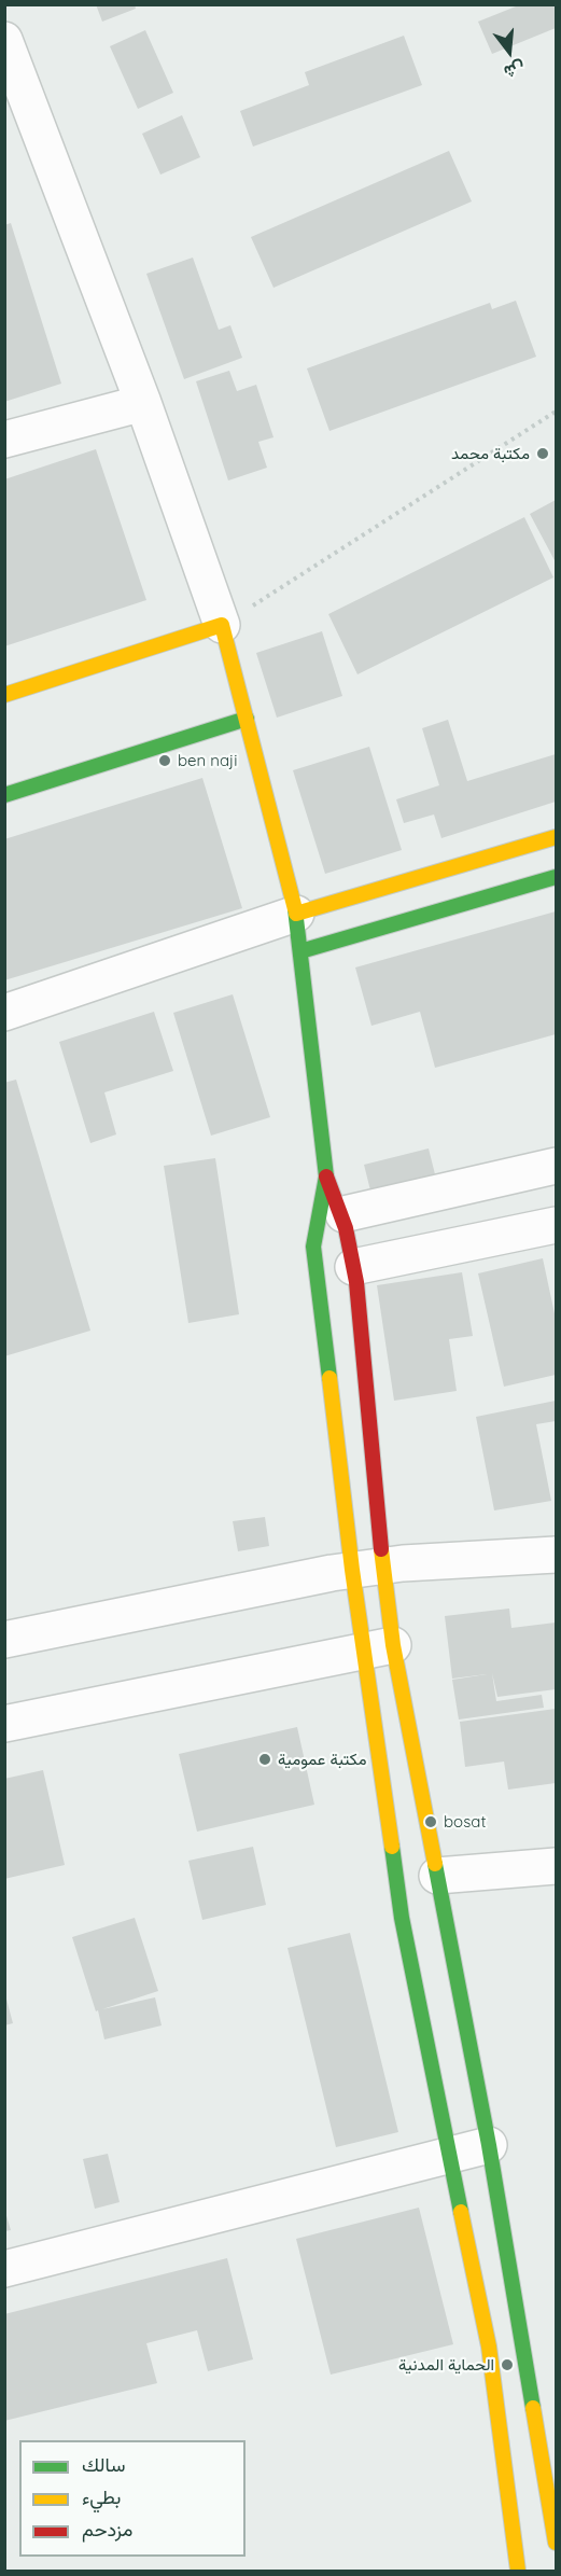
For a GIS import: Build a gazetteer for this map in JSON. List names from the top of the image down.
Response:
{
  "places": [
    "مكتبة محمد",
    "ben naji",
    "مكتبة عمومية",
    "bosat",
    "الحماية المدنية"
  ],
  "legend": ["سالك", "بطيء", "مزدحم"],
  "north": "bottom"
}
